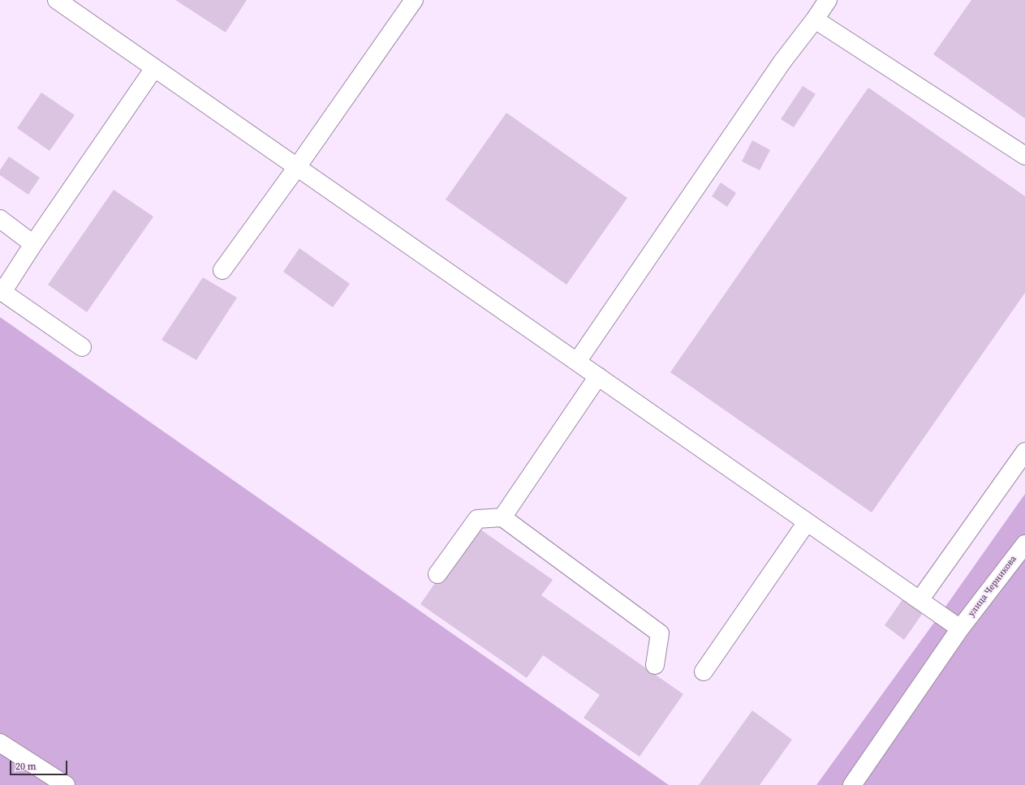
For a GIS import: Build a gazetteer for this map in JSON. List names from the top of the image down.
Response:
{
  "streets": {
    "street": ["улица Черникова"]
  },
  "scale_bar": "20 m"
}
